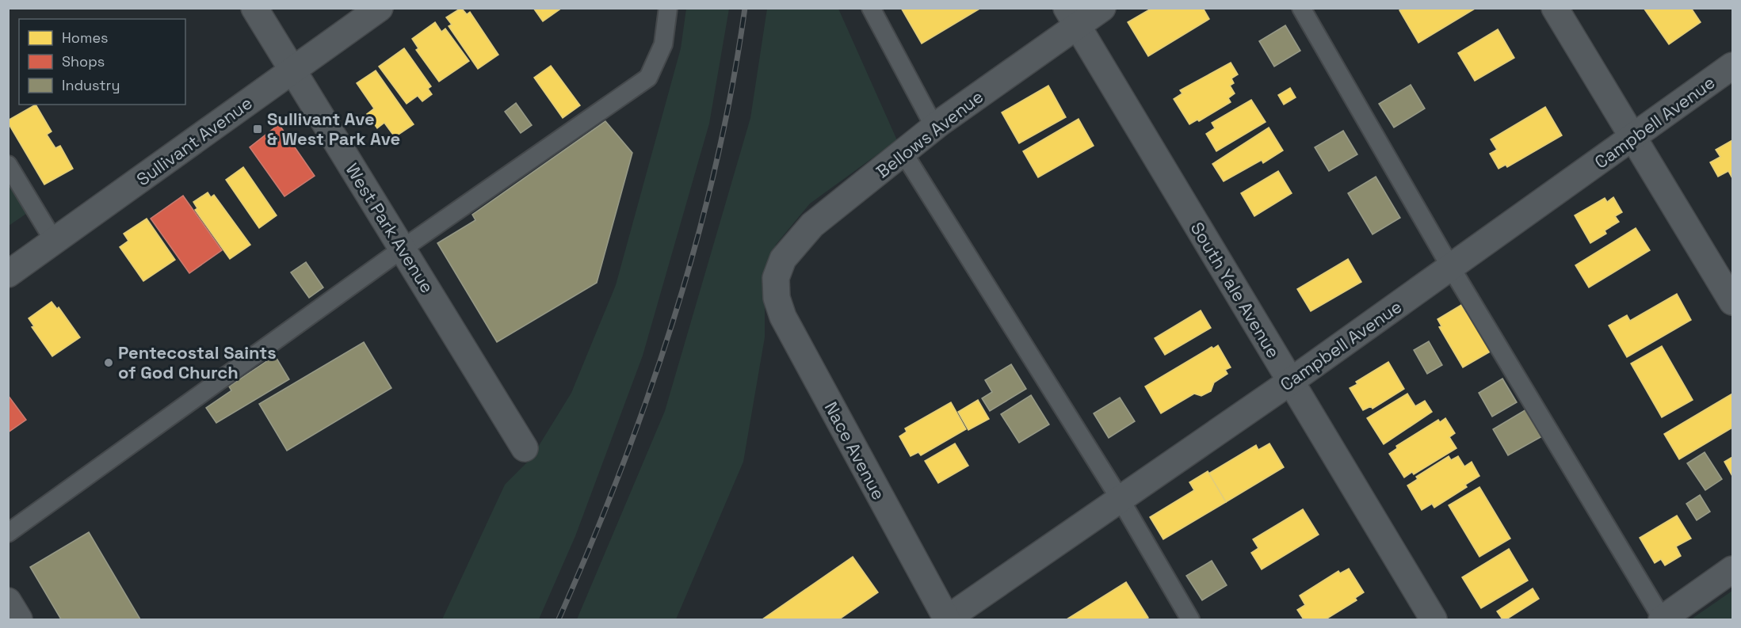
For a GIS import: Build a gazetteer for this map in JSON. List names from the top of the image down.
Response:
{
  "streets": {
    "street": [
      "Campbell Avenue",
      "Bellows Avenue",
      "Sullivant Avenue",
      "West Park Avenue",
      "South Yale Avenue",
      "Nace Avenue"
    ]
  },
  "crossings": [
    ["Campbell Avenue", "South Yale Avenue"],
    ["Campbell Avenue", "Nace Avenue"],
    ["Bellows Avenue", "South Yale Avenue"],
    ["Bellows Avenue", "Nace Avenue"],
    ["Sullivant Avenue", "West Park Avenue"]
  ],
  "places": {
    "transit": ["Sullivant Ave & West Park Ave"],
    "other": ["Pentecostal Saints of God Church"]
  },
  "legend": ["Homes", "Shops", "Industry"]
}
